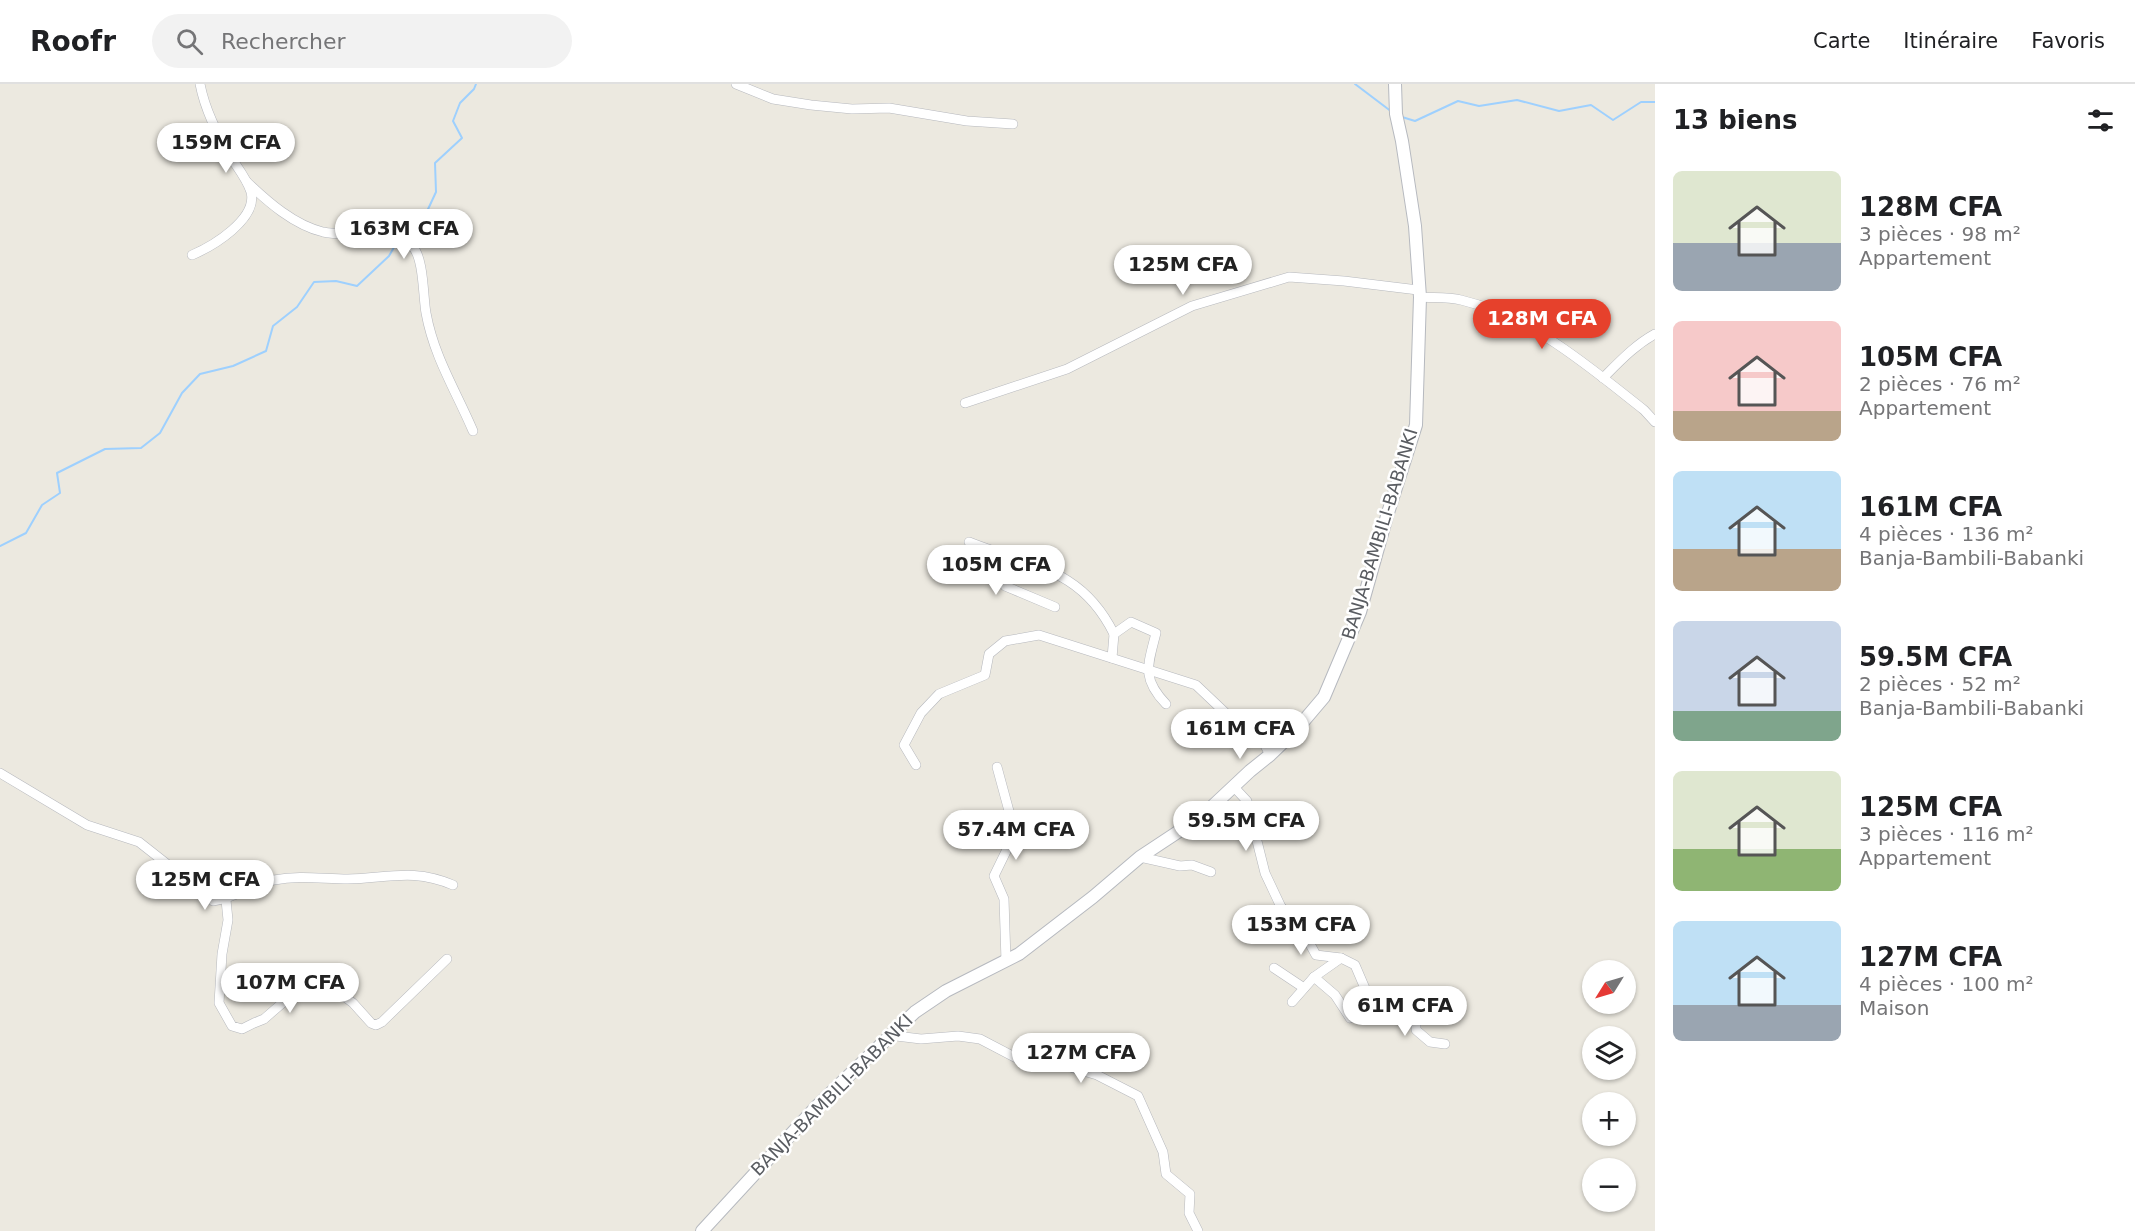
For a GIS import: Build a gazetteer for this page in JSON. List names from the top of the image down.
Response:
{
  "streets": {
    "street": ["BANJA-BAMBILI-BABANKI"]
  },
  "north": "bottom left",
  "page": {
    "header": "Roofr",
    "search": "Rechercher",
    "nav": ["Carte", "Itinéraire", "Favoris"],
    "heading": "13 biens",
    "price": [
      "159M CFA",
      "163M CFA",
      "125M CFA",
      "128M CFA",
      "105M CFA",
      "161M CFA",
      "59.5M CFA",
      "57.4M CFA",
      "125M CFA",
      "153M CFA",
      "107M CFA",
      "61M CFA",
      "127M CFA"
    ],
    "list": [
      {
        "name": "128M CFA",
        "note": "3 pièces · 98 m² · Appartement"
      },
      {
        "name": "105M CFA",
        "note": "2 pièces · 76 m² · Appartement"
      },
      {
        "name": "161M CFA",
        "note": "4 pièces · 136 m² · Banja-Bambili-Babanki"
      },
      {
        "name": "59.5M CFA",
        "note": "2 pièces · 52 m² · Banja-Bambili-Babanki"
      },
      {
        "name": "125M CFA",
        "note": "3 pièces · 116 m² · Appartement"
      },
      {
        "name": "127M CFA",
        "note": "4 pièces · 100 m² · Maison"
      }
    ],
    "map_buttons": ["+", "−"]
  }
}
